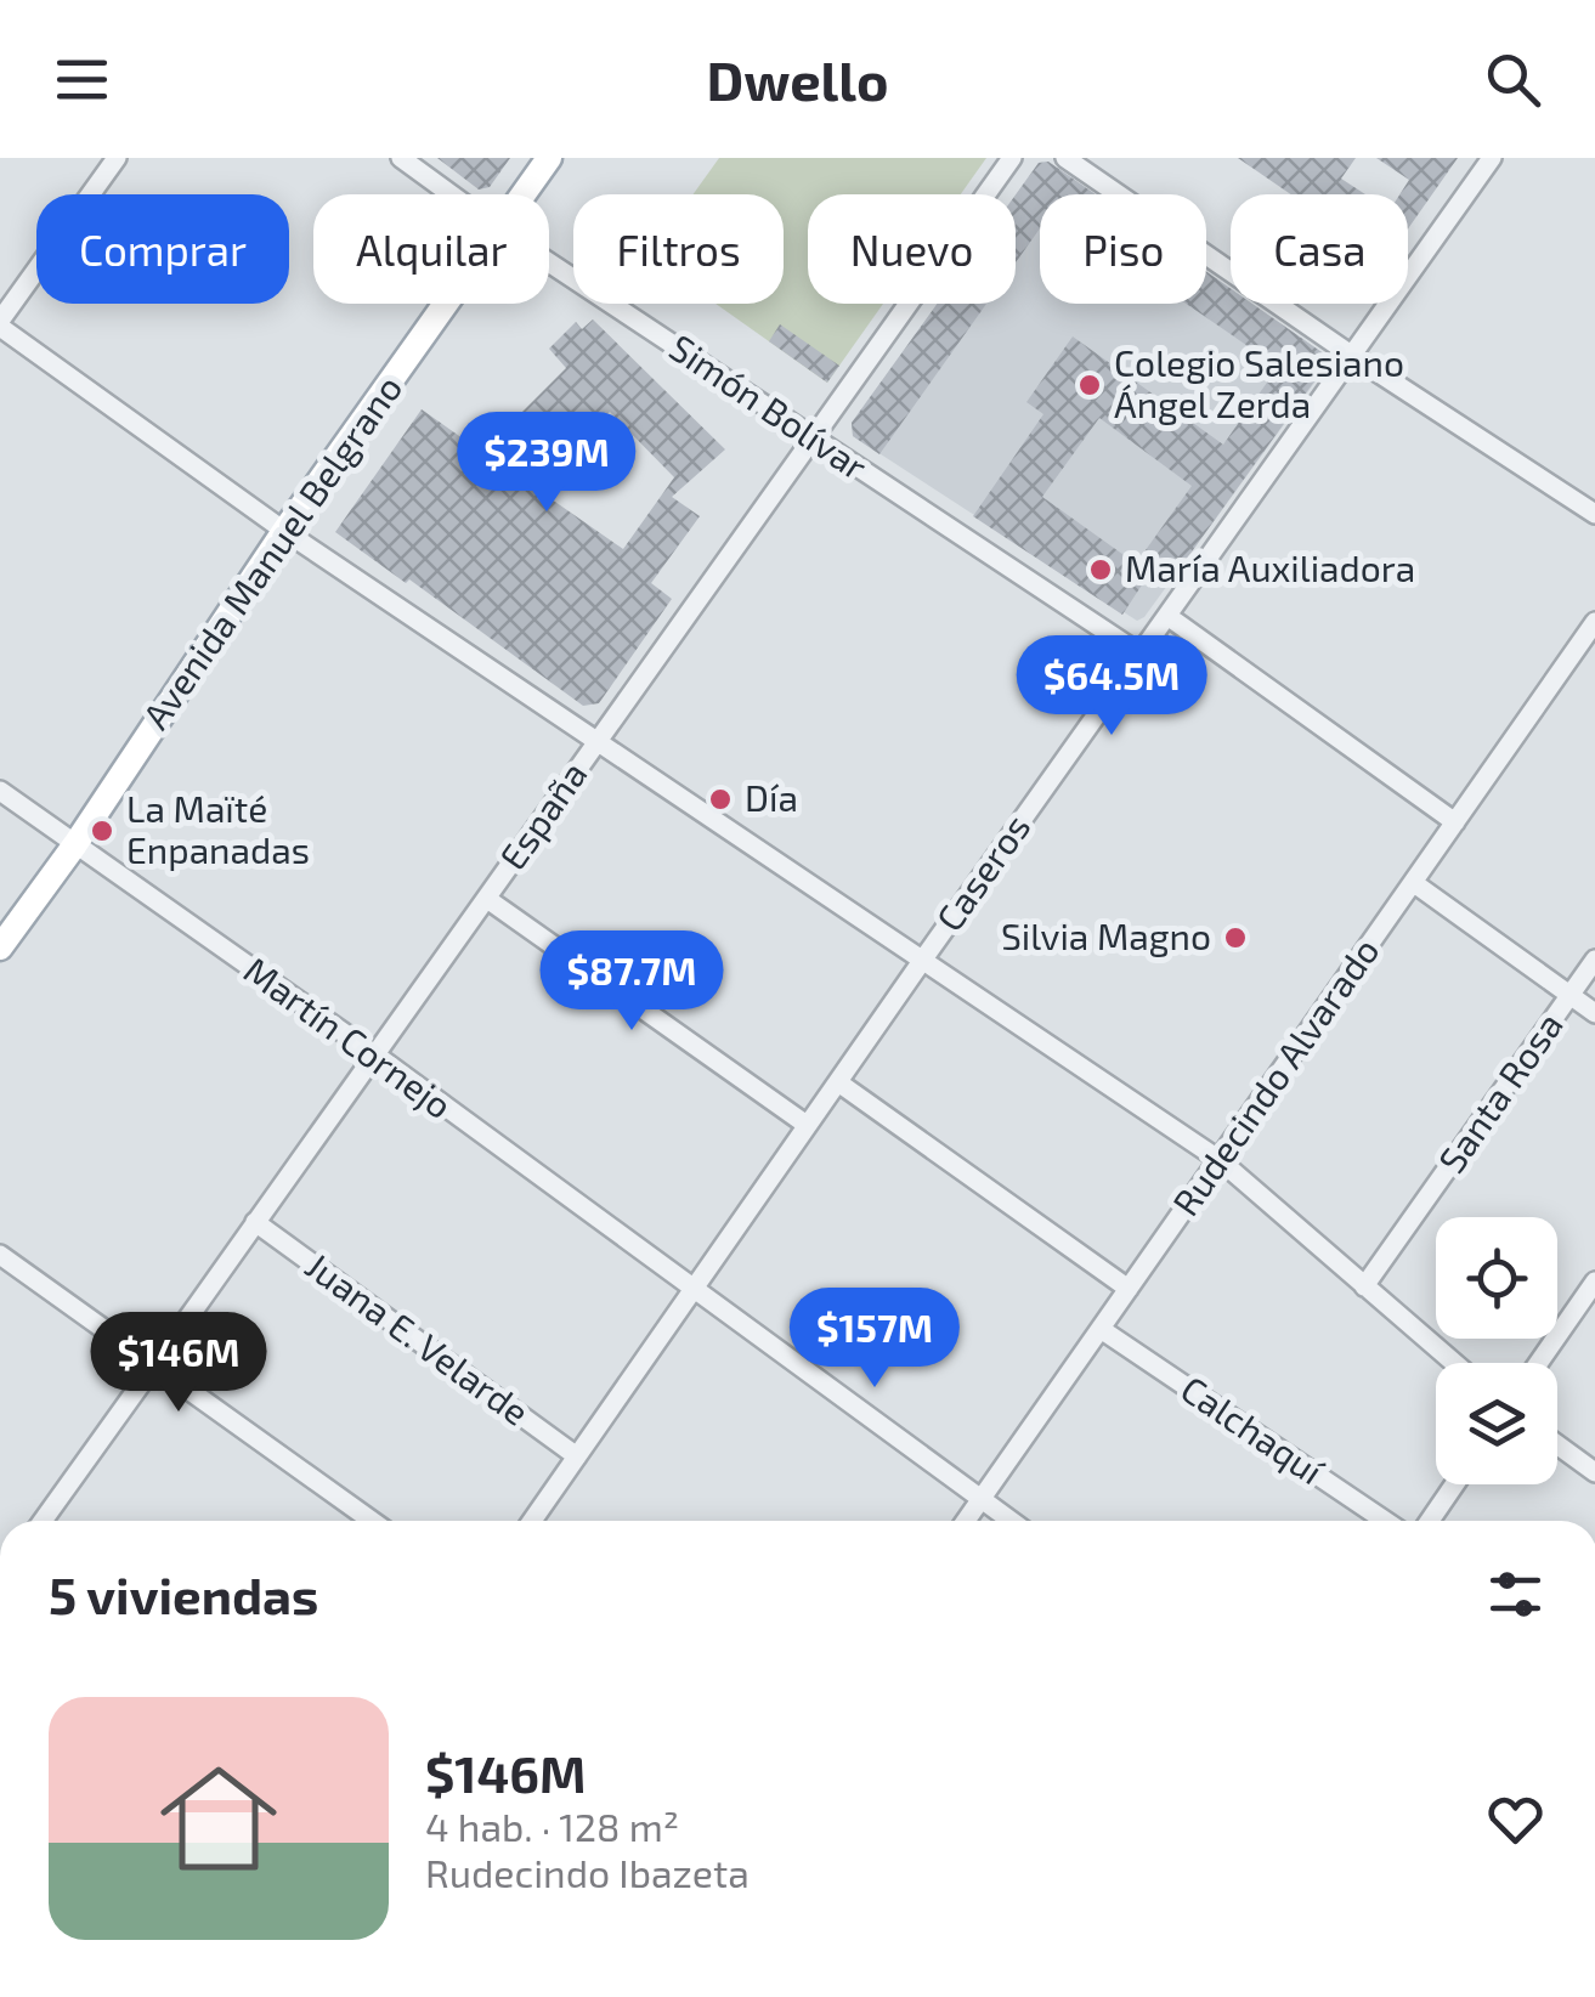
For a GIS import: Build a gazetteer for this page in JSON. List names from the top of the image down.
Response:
{
  "streets": {
    "main road": ["Avenida Manuel Belgrano"],
    "street": [
      "Simón Bolívar",
      "España",
      "Caseros",
      "Martín Cornejo",
      "Rudecindo Alvarado",
      "Santa Rosa",
      "Juana E. Velarde",
      "Calchaquí"
    ]
  },
  "crossings": [
    ["Simón Bolívar", "España"],
    ["Simón Bolívar", "Caseros"],
    ["Avenida Manuel Belgrano", "Martín Cornejo"],
    ["España", "Martín Cornejo"],
    ["España", "Juana E. Velarde"],
    ["Caseros", "Martín Cornejo"],
    ["Caseros", "Juana E. Velarde"],
    ["Martín Cornejo", "Rudecindo Alvarado"],
    ["Rudecindo Alvarado", "Calchaquí"]
  ],
  "places": [
    "Colegio Salesiano Ángel Zerda",
    "María Auxiliadora",
    "Día",
    "La Maïté Enpanadas",
    "Silvia Magno"
  ],
  "page": {
    "header": "Dwello",
    "chip": [
      "Comprar",
      "Alquilar",
      "Filtros",
      "Nuevo",
      "Piso",
      "Casa"
    ],
    "price": [
      "$239M",
      "$64.5M",
      "$87.7M",
      "$157M",
      "$146M"
    ],
    "heading": "5 viviendas",
    "list": [
      {
        "name": "$146M",
        "note": "4 hab. · 128 m² · Rudecindo Ibazeta"
      }
    ]
  }
}
